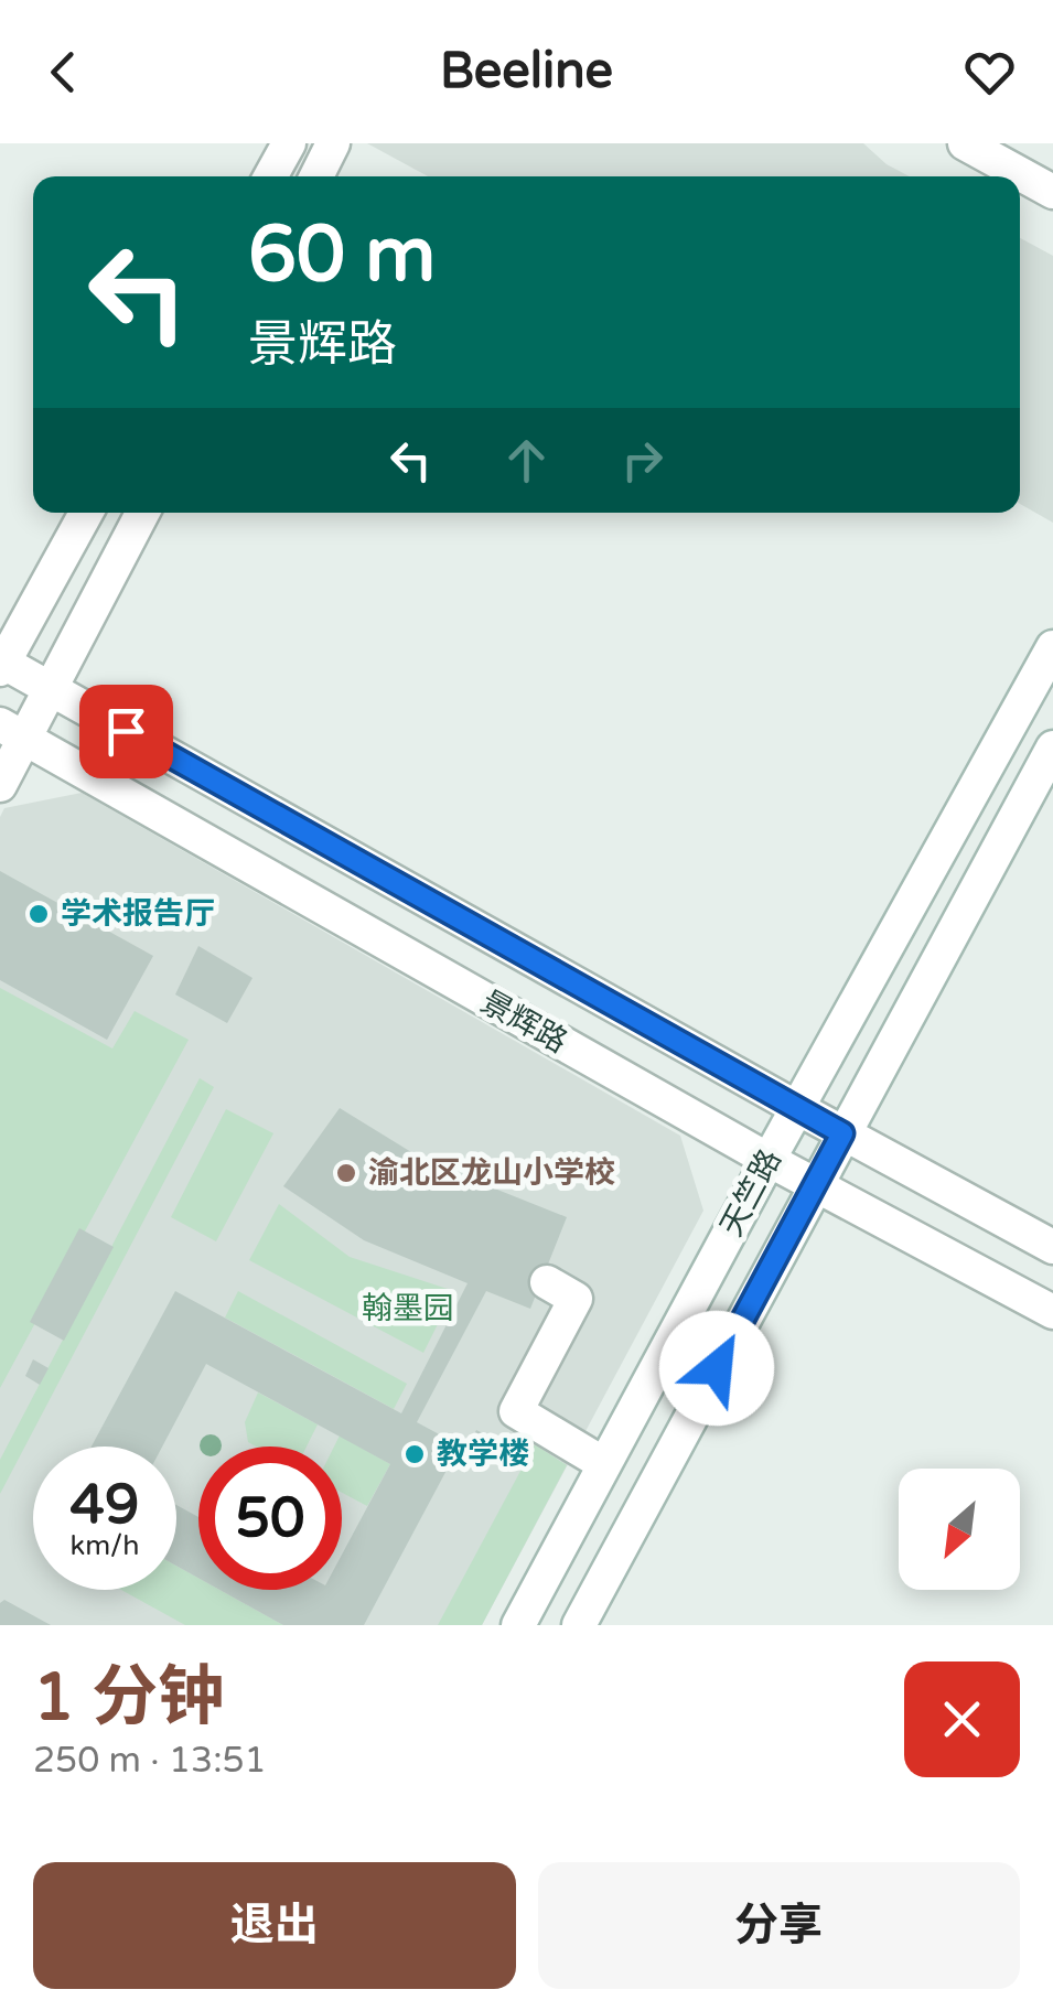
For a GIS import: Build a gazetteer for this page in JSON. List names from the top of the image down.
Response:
{
  "streets": {
    "street": ["景辉路", "天竺路"]
  },
  "crossings": [
    ["景辉路", "天竺路"]
  ],
  "parks": ["翰墨园"],
  "places": ["学术报告厅", "渝北区龙山小学校", "教学楼"],
  "north": "bottom left",
  "page": {
    "header": "Beeline",
    "turn": ["60 m", "景辉路"],
    "speed": "49 km/h",
    "limit": "50",
    "heading": ["1 分钟", "250 m · 13:51"],
    "buttons": ["退出", "分享"]
  }
}
